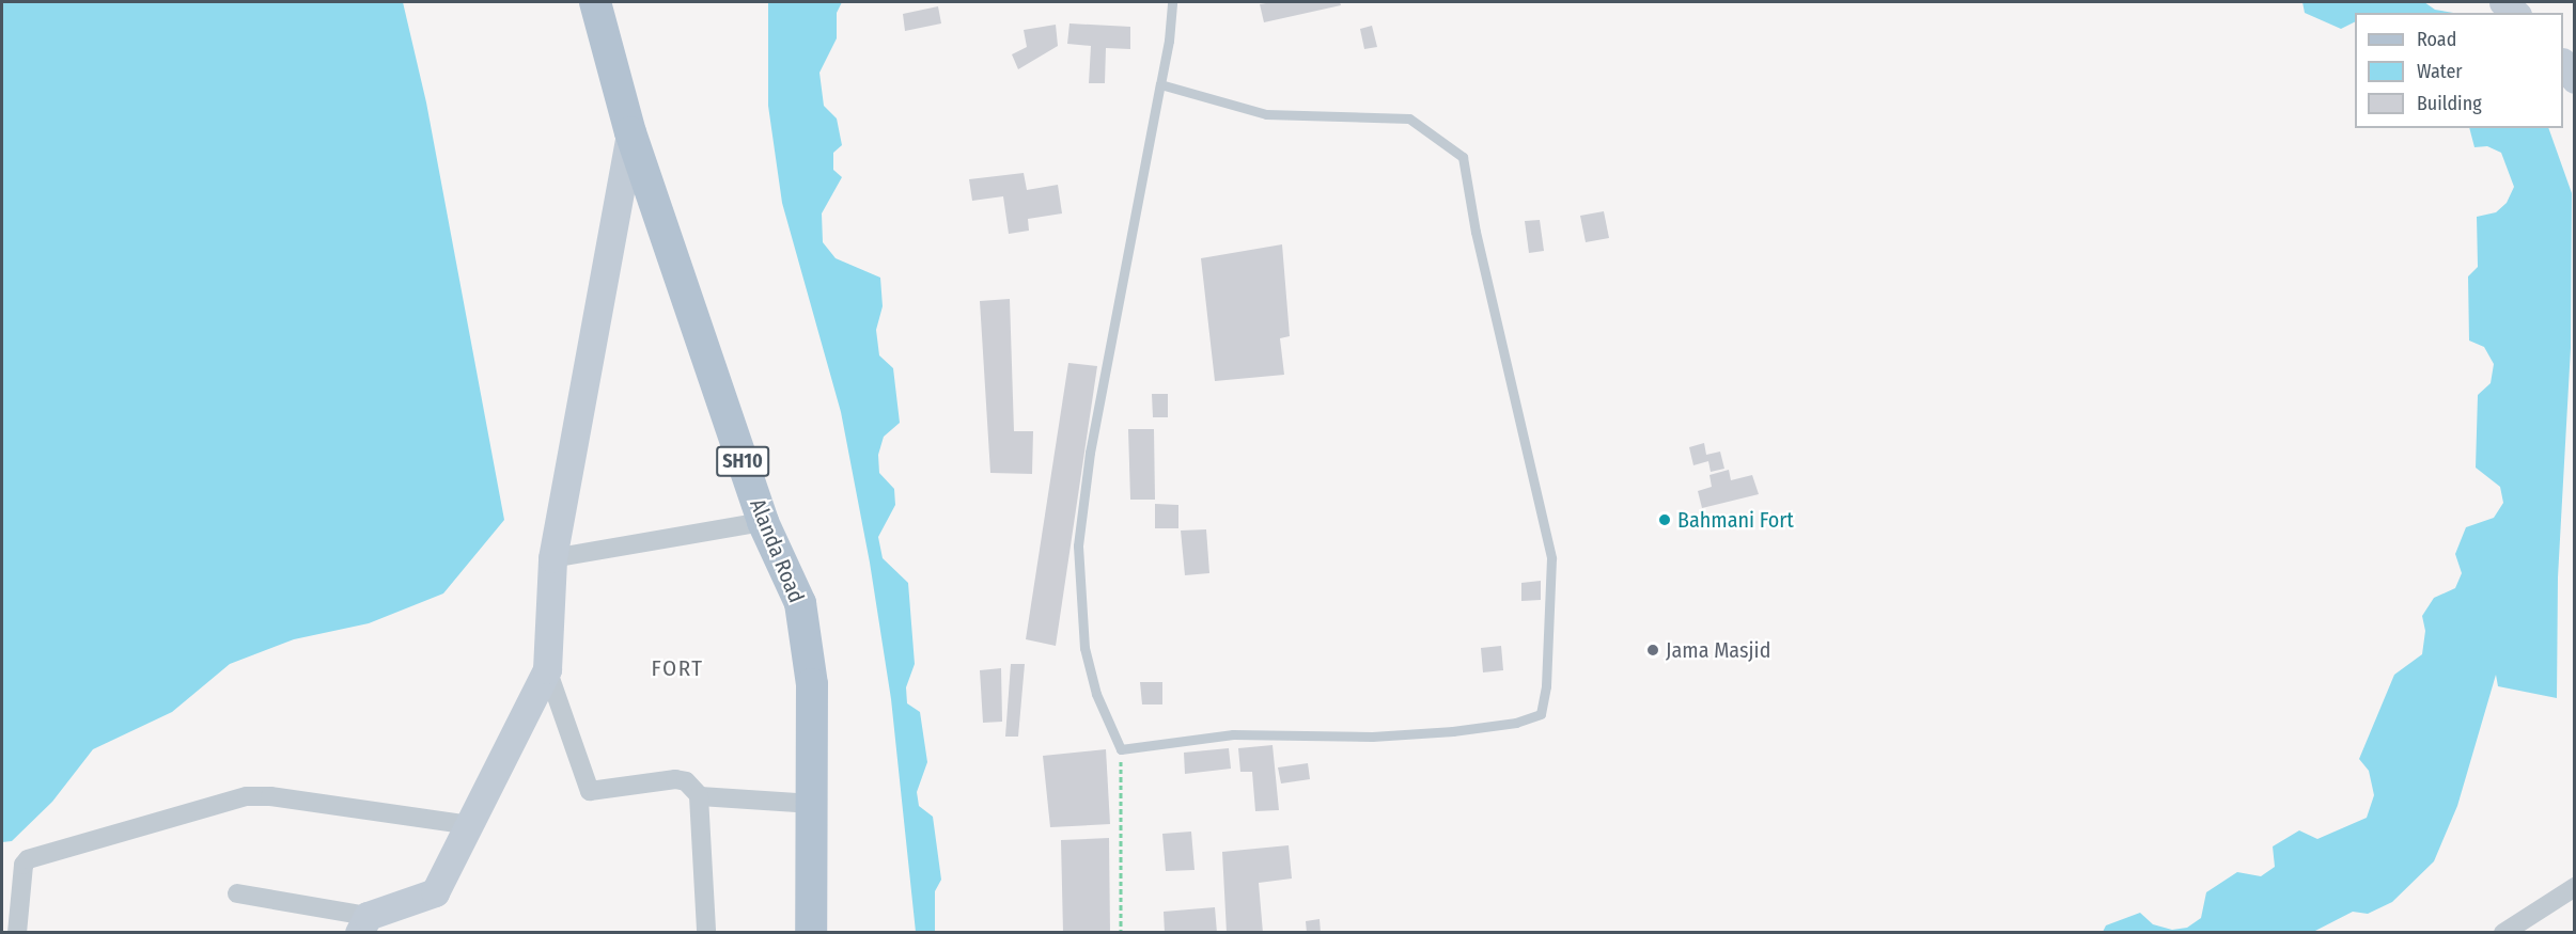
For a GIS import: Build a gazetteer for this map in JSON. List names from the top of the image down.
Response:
{
  "streets": {
    "main road": ["SH10", "Alanda Road"]
  },
  "districts": ["FORT"],
  "places": ["Bahmani Fort", "Jama Masjid"],
  "legend": ["Road", "Water", "Building"]
}
